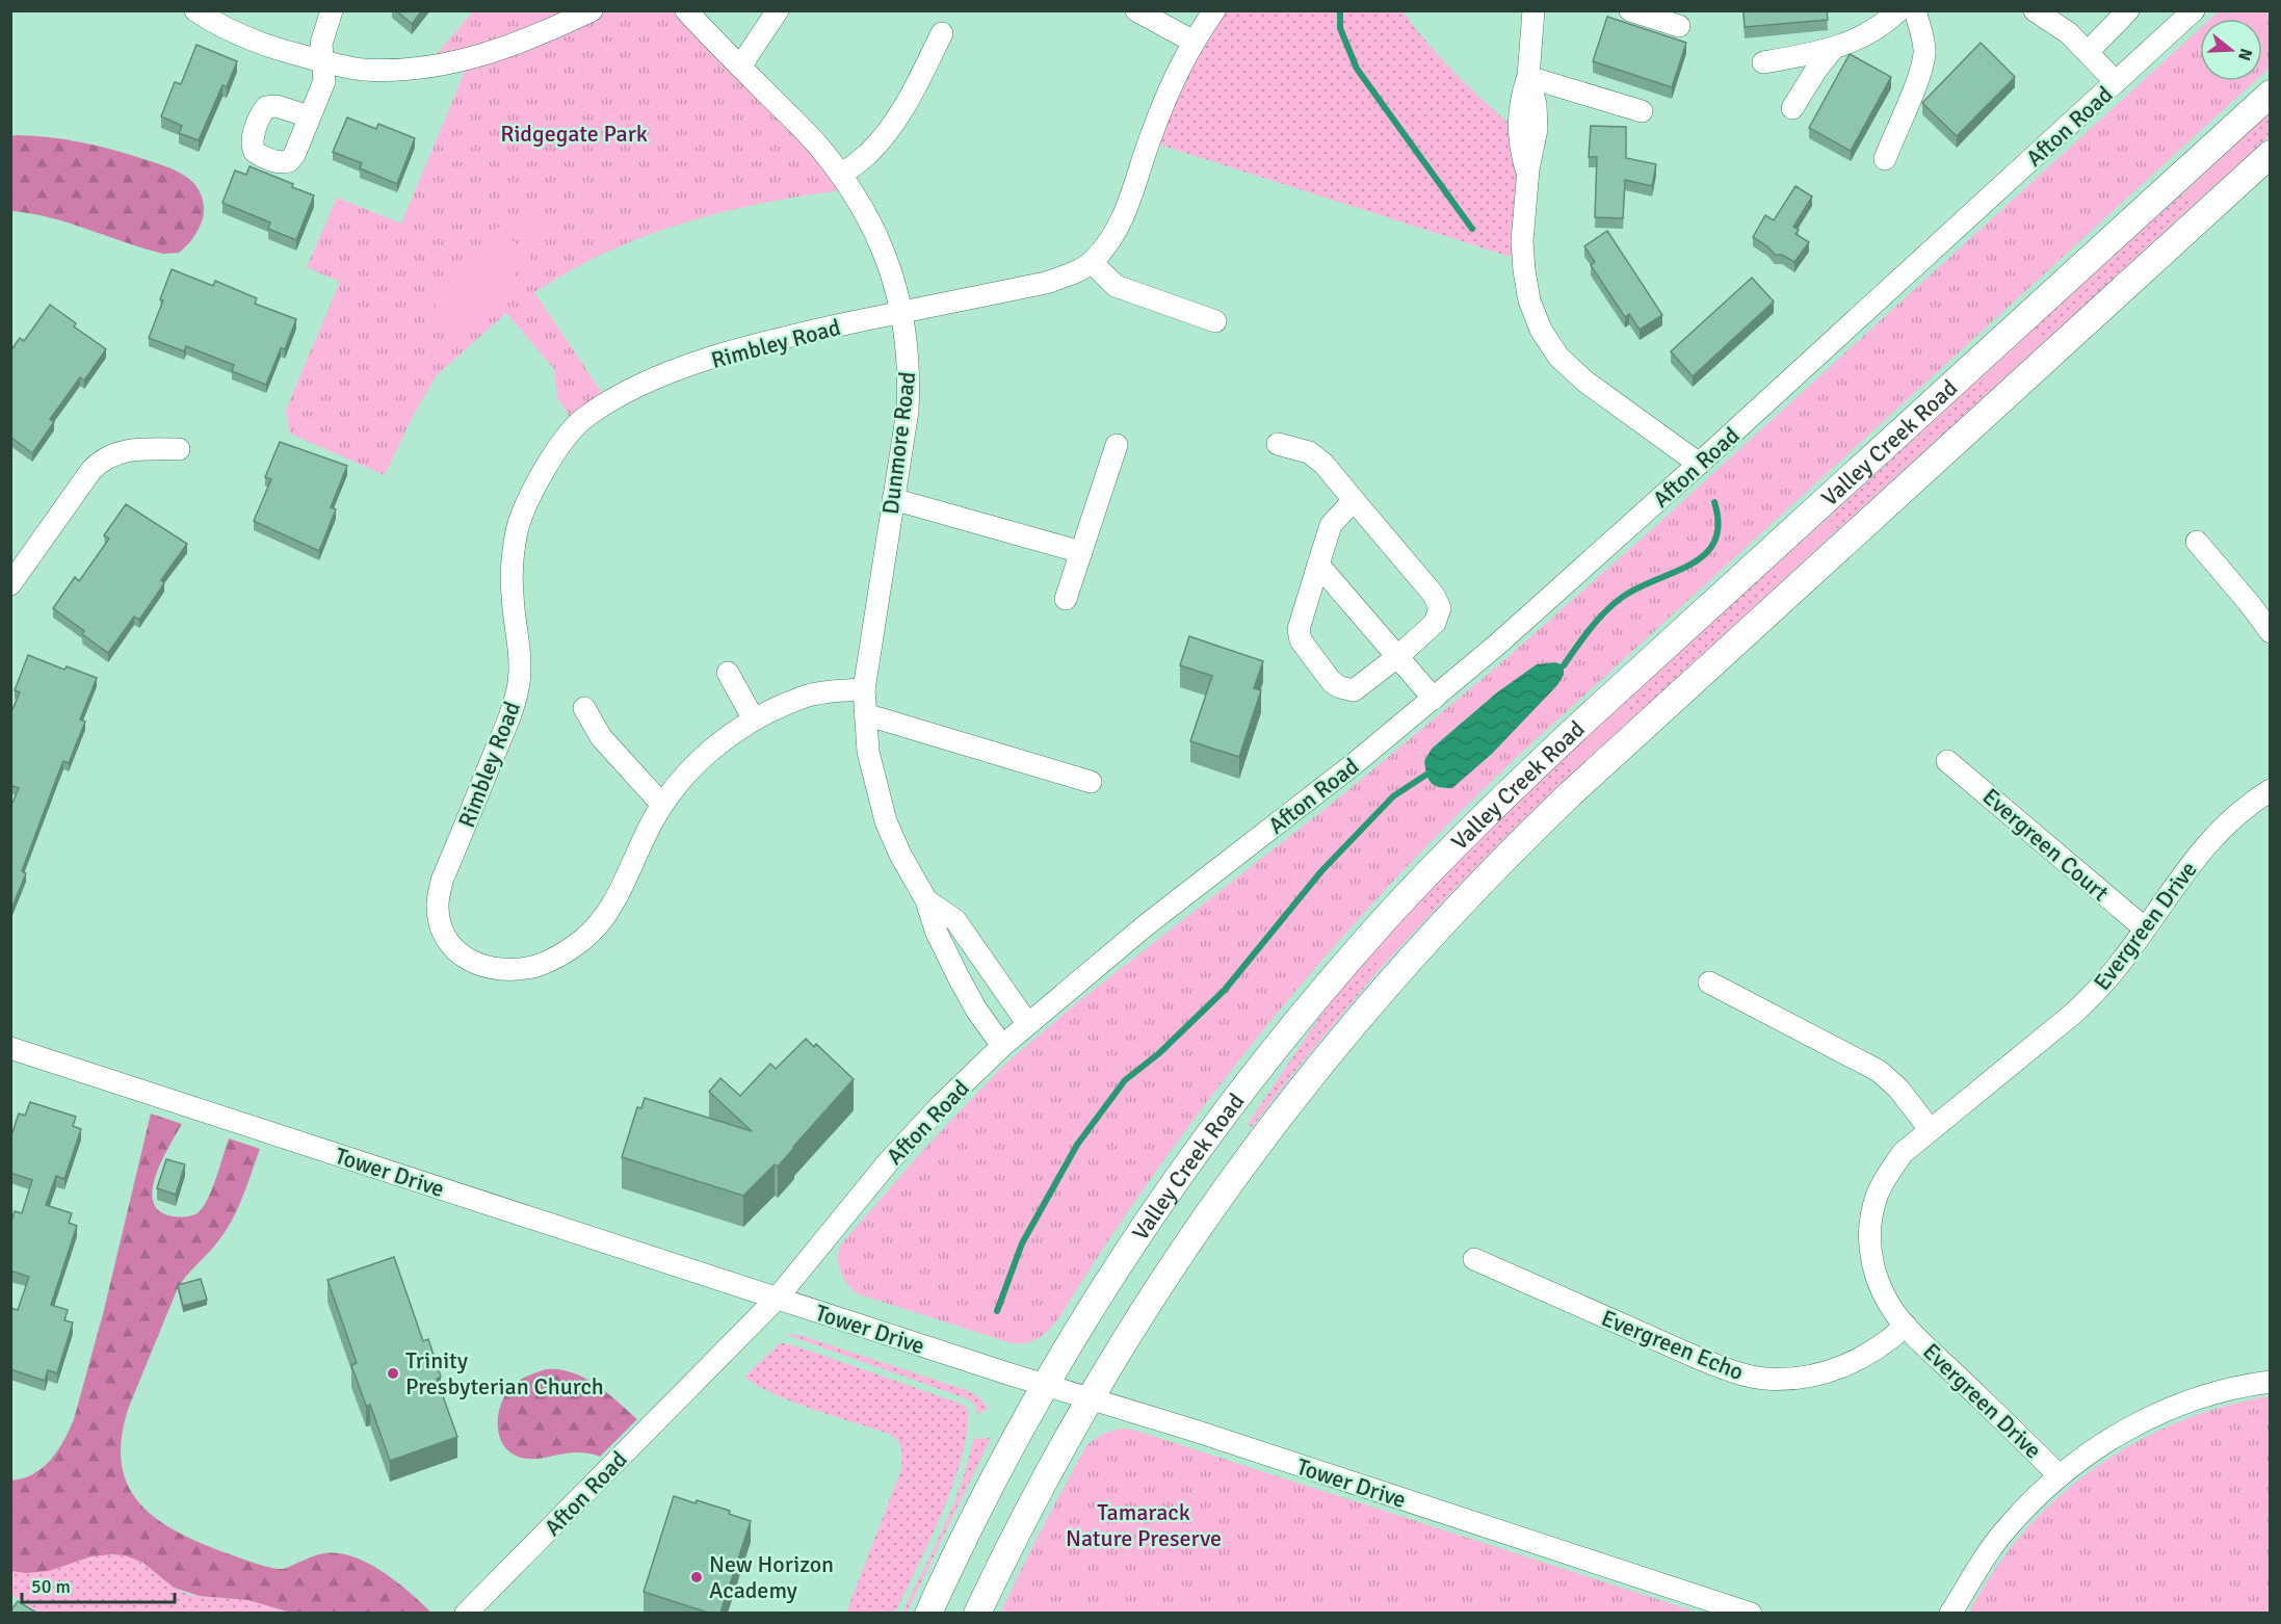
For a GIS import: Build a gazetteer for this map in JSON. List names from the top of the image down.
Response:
{
  "streets": {
    "main road": ["Valley Creek Road"],
    "street": [
      "Afton Road",
      "Rimbley Road",
      "Dunmore Road",
      "Evergreen Court",
      "Evergreen Drive",
      "Tower Drive",
      "Evergreen Echo"
    ]
  },
  "crossings": [
    ["Afton Road", "Dunmore Road"],
    ["Afton Road", "Tower Drive"],
    ["Rimbley Road", "Dunmore Road"],
    ["Valley Creek Road", "Tower Drive"],
    ["Evergreen Court", "Evergreen Drive"],
    ["Evergreen Drive", "Evergreen Echo"]
  ],
  "parks": ["Ridgegate Park", "Tamarack Nature Preserve"],
  "places": ["Trinity Presbyterian Church", "New Horizon Academy"],
  "scale_bar": "50 m",
  "north": "right"
}
